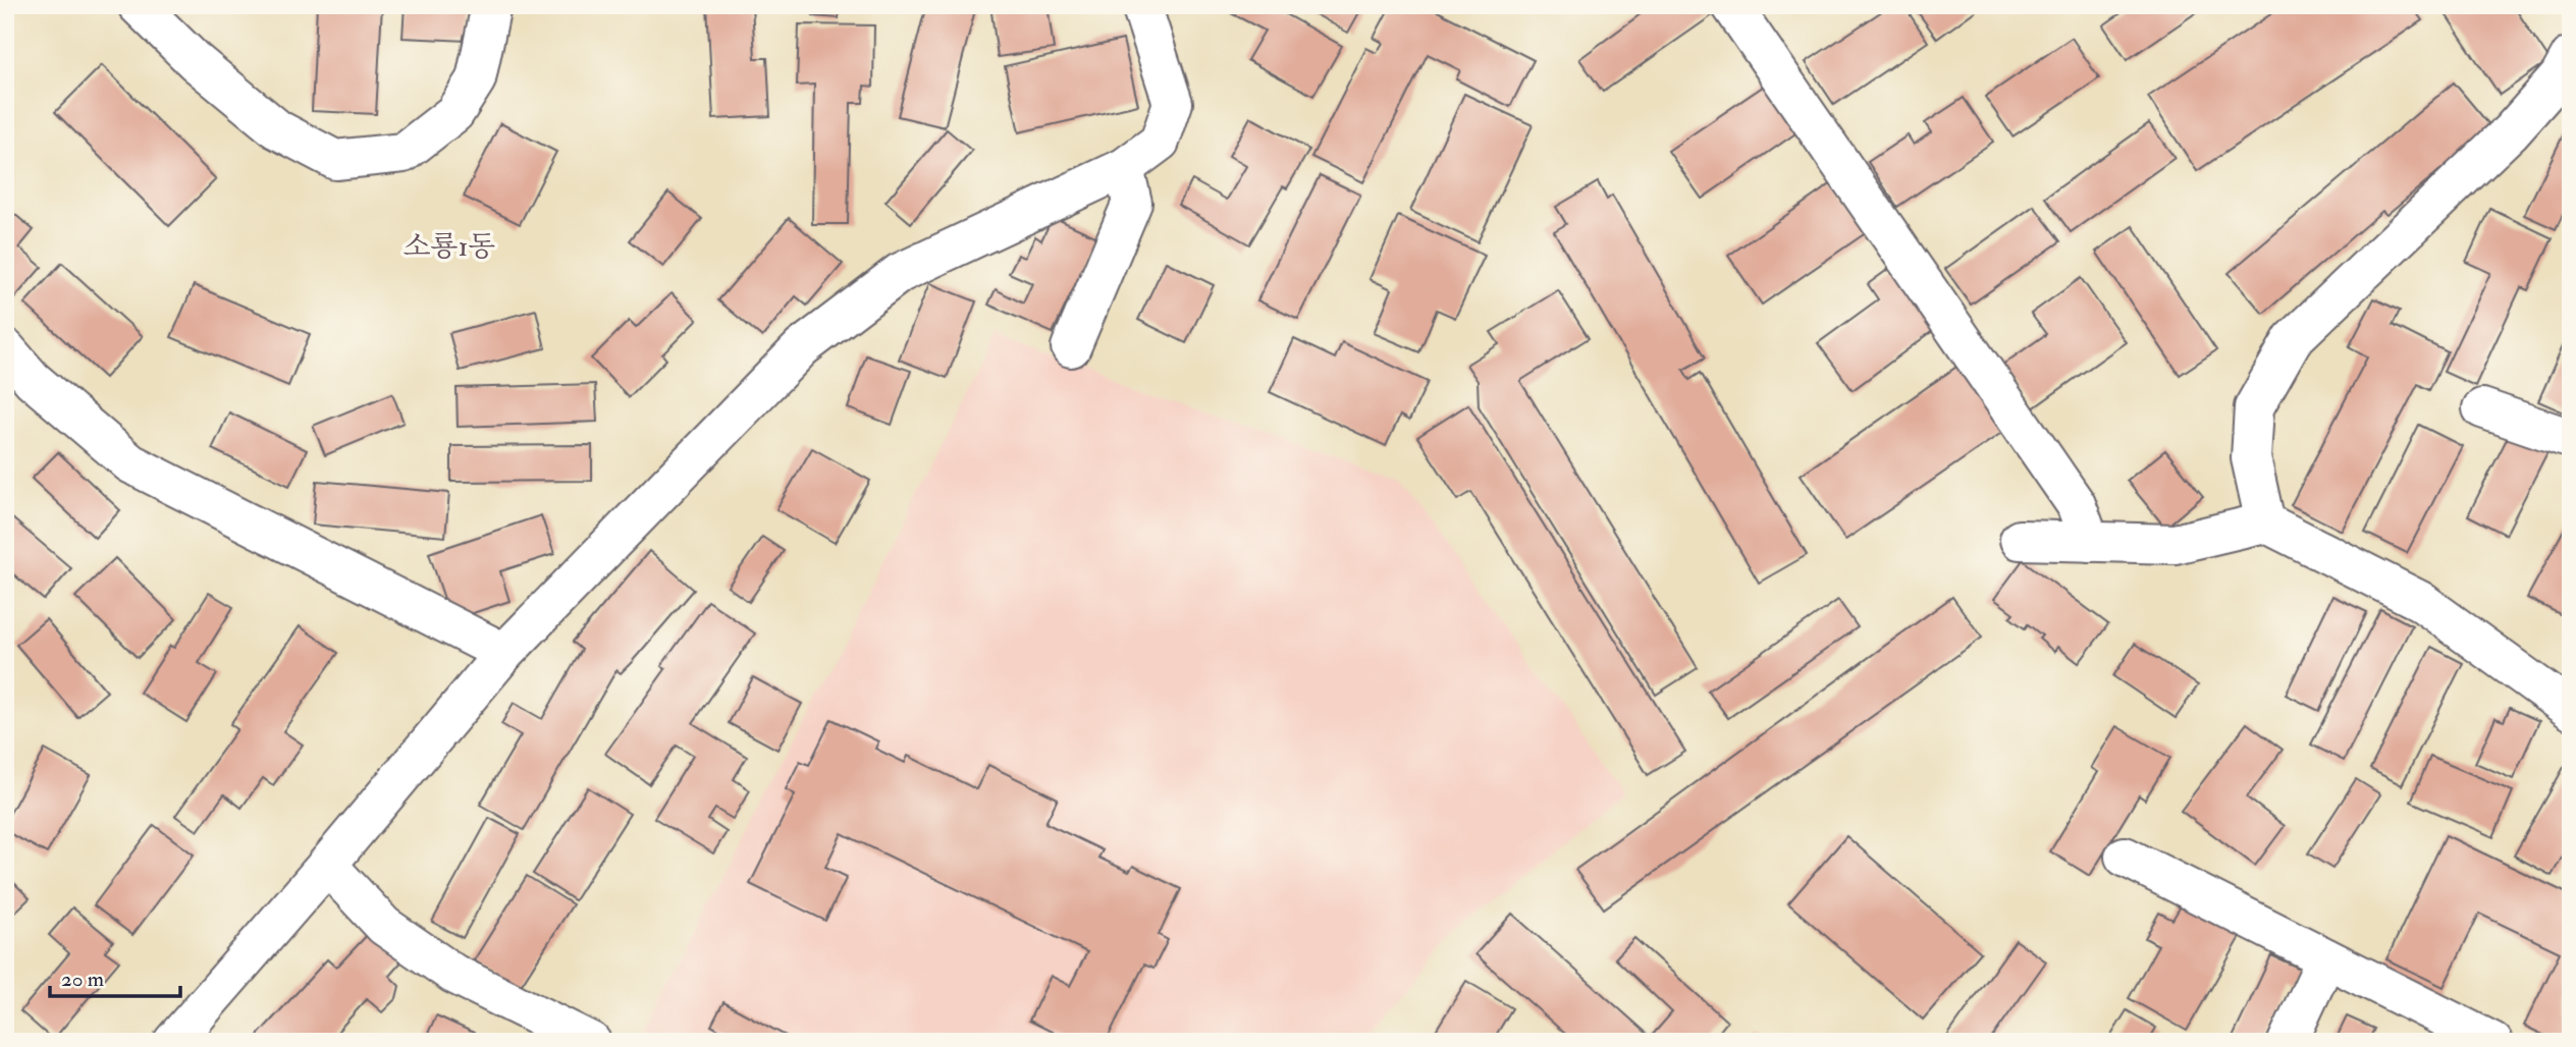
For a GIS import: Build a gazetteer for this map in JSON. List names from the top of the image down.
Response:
{
  "districts": ["소룡1동"],
  "scale_bar": "20 m"
}
